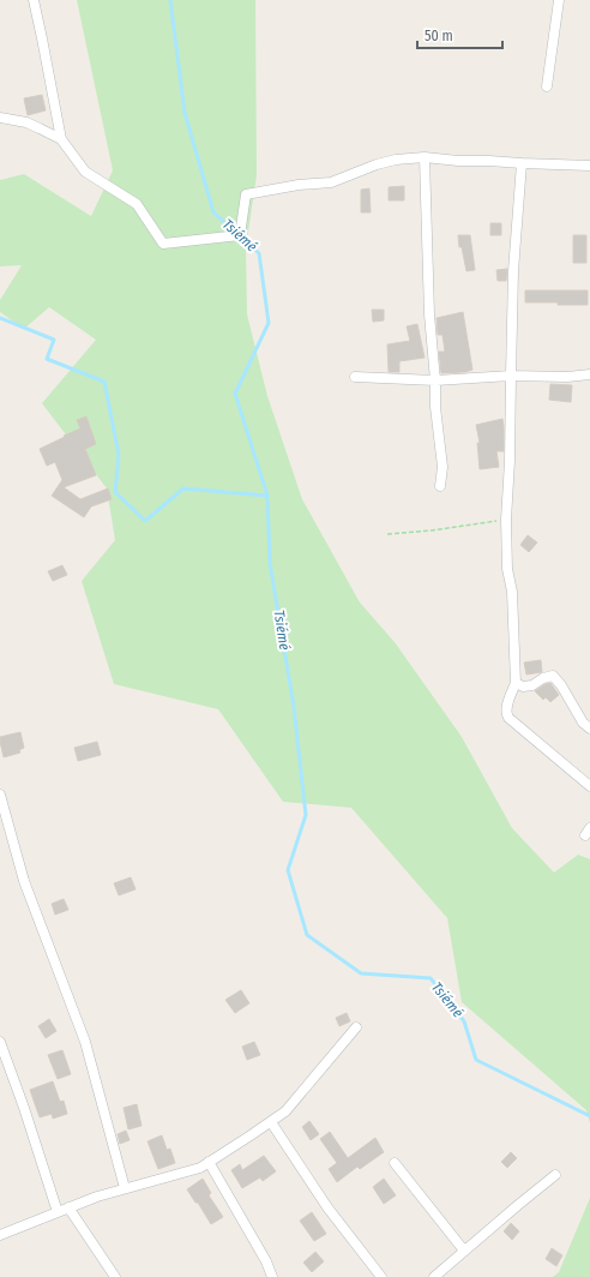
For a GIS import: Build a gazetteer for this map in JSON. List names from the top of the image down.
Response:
{
  "water": ["Tsiémé"],
  "scale_bar": "50 m"
}
